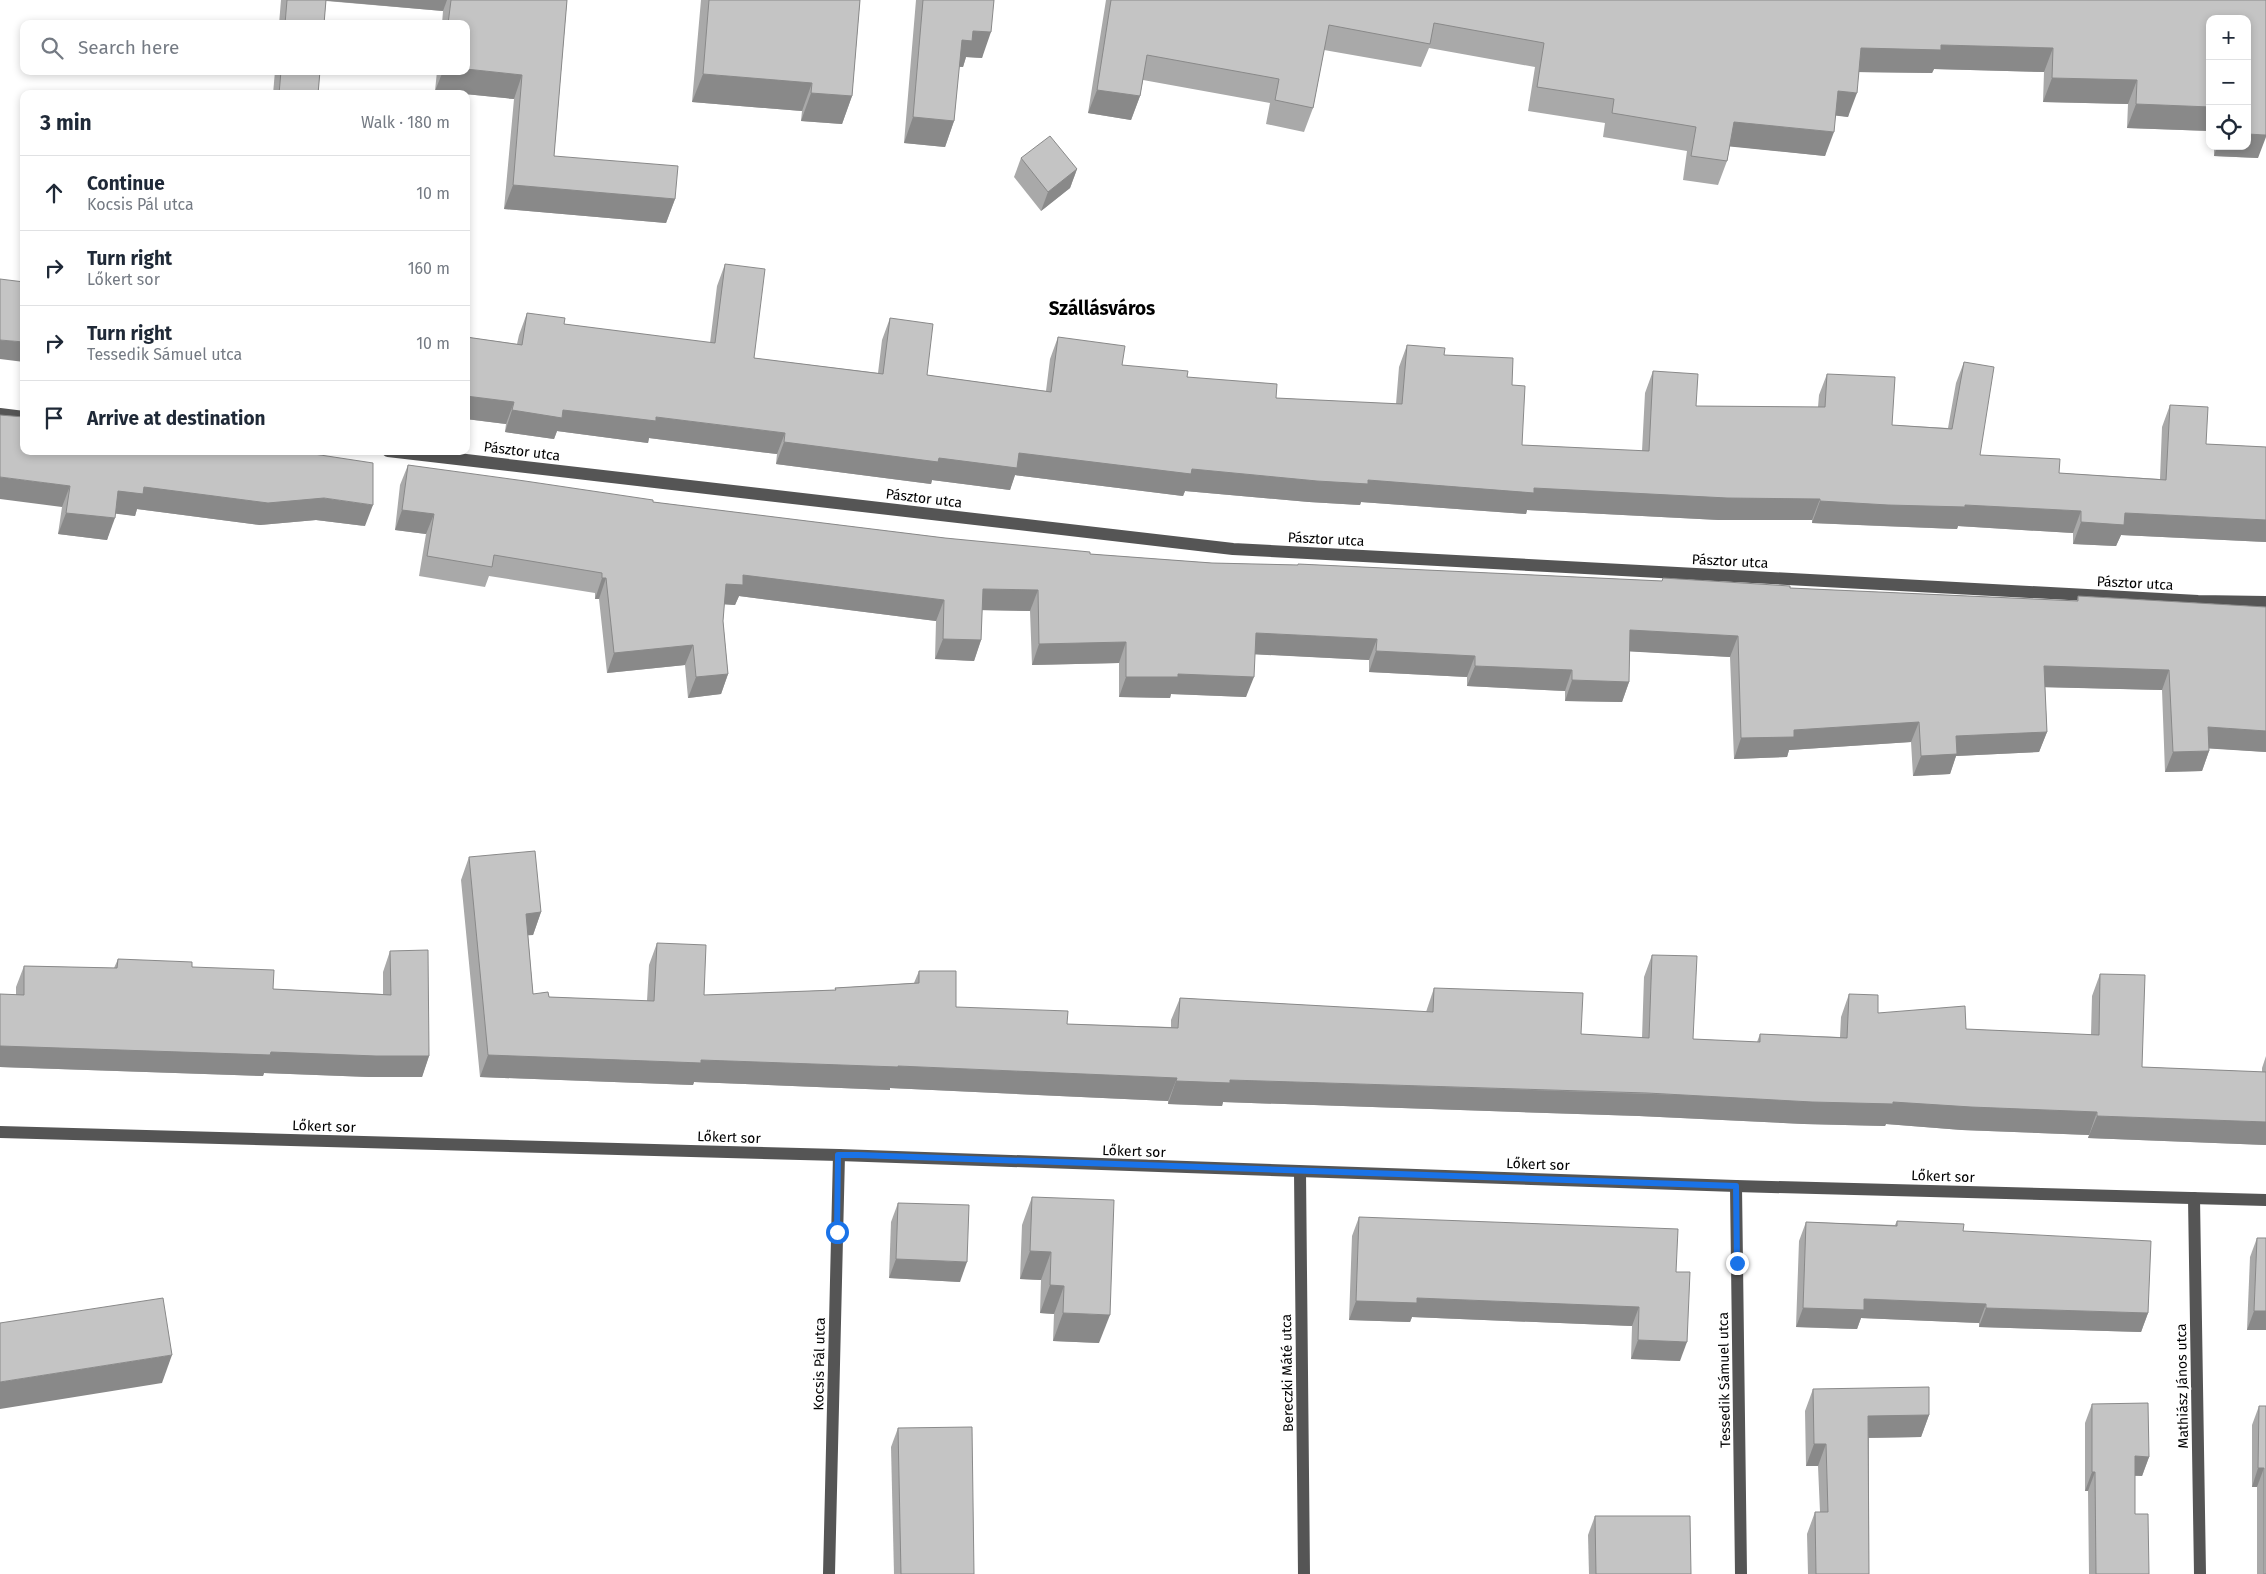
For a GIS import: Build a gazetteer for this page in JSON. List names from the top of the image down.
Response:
{
  "streets": {
    "street": [
      "Pásztor utca",
      "Lőkert sor",
      "Kocsis Pál utca",
      "Bereczki Máté utca",
      "Tessedik Sámuel utca",
      "Mathiász János utca"
    ]
  },
  "crossings": [
    ["Lőkert sor", "Kocsis Pál utca"],
    ["Lőkert sor", "Bereczki Máté utca"],
    ["Lőkert sor", "Tessedik Sámuel utca"],
    ["Lőkert sor", "Mathiász János utca"]
  ],
  "districts": ["Szállásváros"],
  "page": {
    "map_buttons": ["+", "−"],
    "search": "Search here",
    "heading": ["3 min", "Walk · 180 m"],
    "list": [
      ["Continue", "Kocsis Pál utca", "10 m"],
      ["Turn right", "Lőkert sor", "160 m"],
      ["Turn right", "Tessedik Sámuel utca", "10 m"],
      "Arrive at destination"
    ]
  }
}
